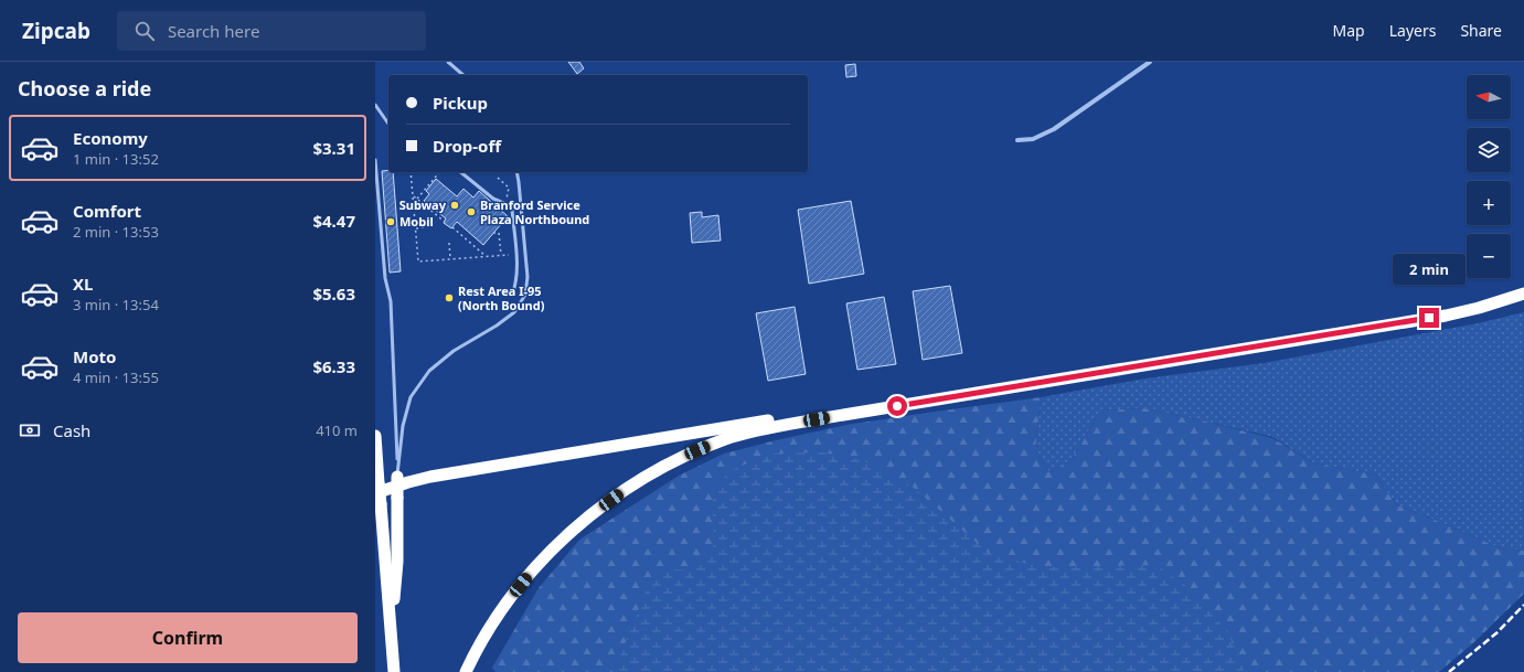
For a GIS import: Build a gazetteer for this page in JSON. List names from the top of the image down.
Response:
{
  "places": [
    "Subway",
    "Branford Service Plaza Northbound",
    "Mobil",
    "Rest Area I-95 (North Bound)"
  ],
  "north": "left",
  "page": {
    "header": "Zipcab",
    "search": "Search here",
    "nav": ["Map", "Layers", "Share"],
    "heading": "Choose a ride",
    "map_buttons": ["+", "−"],
    "banner": ["Pickup", "Drop-off"],
    "list": [
      {
        "name": "Economy",
        "note": "1 min · 13:52",
        "value": "$3.31"
      },
      {
        "name": "Comfort",
        "note": "2 min · 13:53",
        "value": "$4.47"
      },
      {
        "name": "XL",
        "note": "3 min · 13:54",
        "value": "$5.63"
      },
      {
        "name": "Moto",
        "note": "4 min · 13:55",
        "value": "$6.33"
      }
    ],
    "bubble": "2 min",
    "pay": ["Cash", "410 m"],
    "buttons": "Confirm"
  }
}
